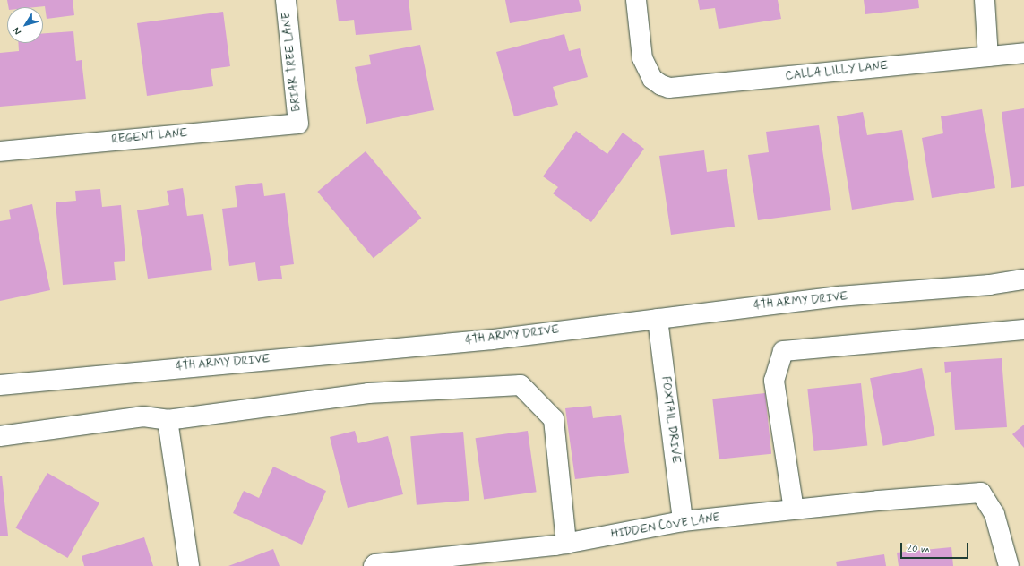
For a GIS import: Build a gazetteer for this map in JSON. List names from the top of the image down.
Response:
{
  "streets": {
    "street": [
      "BRIAR TREE LANE",
      "CALLA LILLY LANE",
      "REGENT LANE",
      "4TH ARMY DRIVE",
      "FOXTAIL DRIVE",
      "HIDDEN COVE LANE"
    ]
  },
  "crossings": [
    ["BRIAR TREE LANE", "REGENT LANE"],
    ["4TH ARMY DRIVE", "FOXTAIL DRIVE"],
    ["FOXTAIL DRIVE", "HIDDEN COVE LANE"]
  ],
  "scale_bar": "20 m",
  "north": "bottom left"
}
